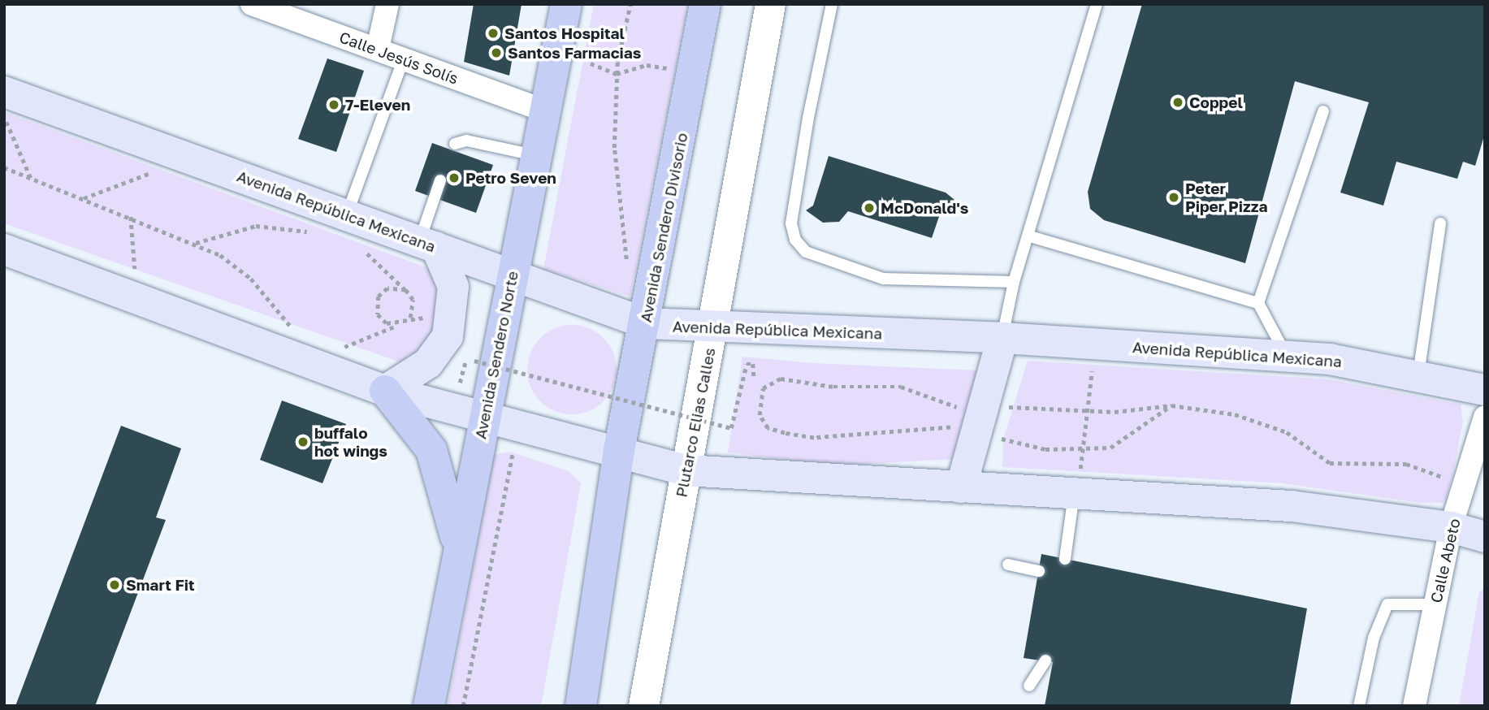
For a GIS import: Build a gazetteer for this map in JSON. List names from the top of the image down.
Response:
{
  "streets": {
    "main road": ["Avenida República Mexicana", "Avenida Sendero Divisorio", "Avenida Sendero Norte"],
    "street": ["Calle Jesús Solís", "Plutarco Elias Calles", "Calle Abeto"]
  },
  "crossings": [
    ["Calle Jesús Solís", "Avenida Sendero Norte"],
    ["Avenida República Mexicana", "Avenida Sendero Divisorio"],
    ["Avenida República Mexicana", "Avenida Sendero Norte"],
    ["Avenida República Mexicana", "Plutarco Elias Calles"]
  ],
  "places": [
    "Santos Hospital",
    "Santos Farmacias",
    "Coppel",
    "7-Eleven",
    "Petro Seven",
    "Peter Piper Pizza",
    "McDonald's",
    "buffalo hot wings",
    "Smart Fit"
  ]
}
